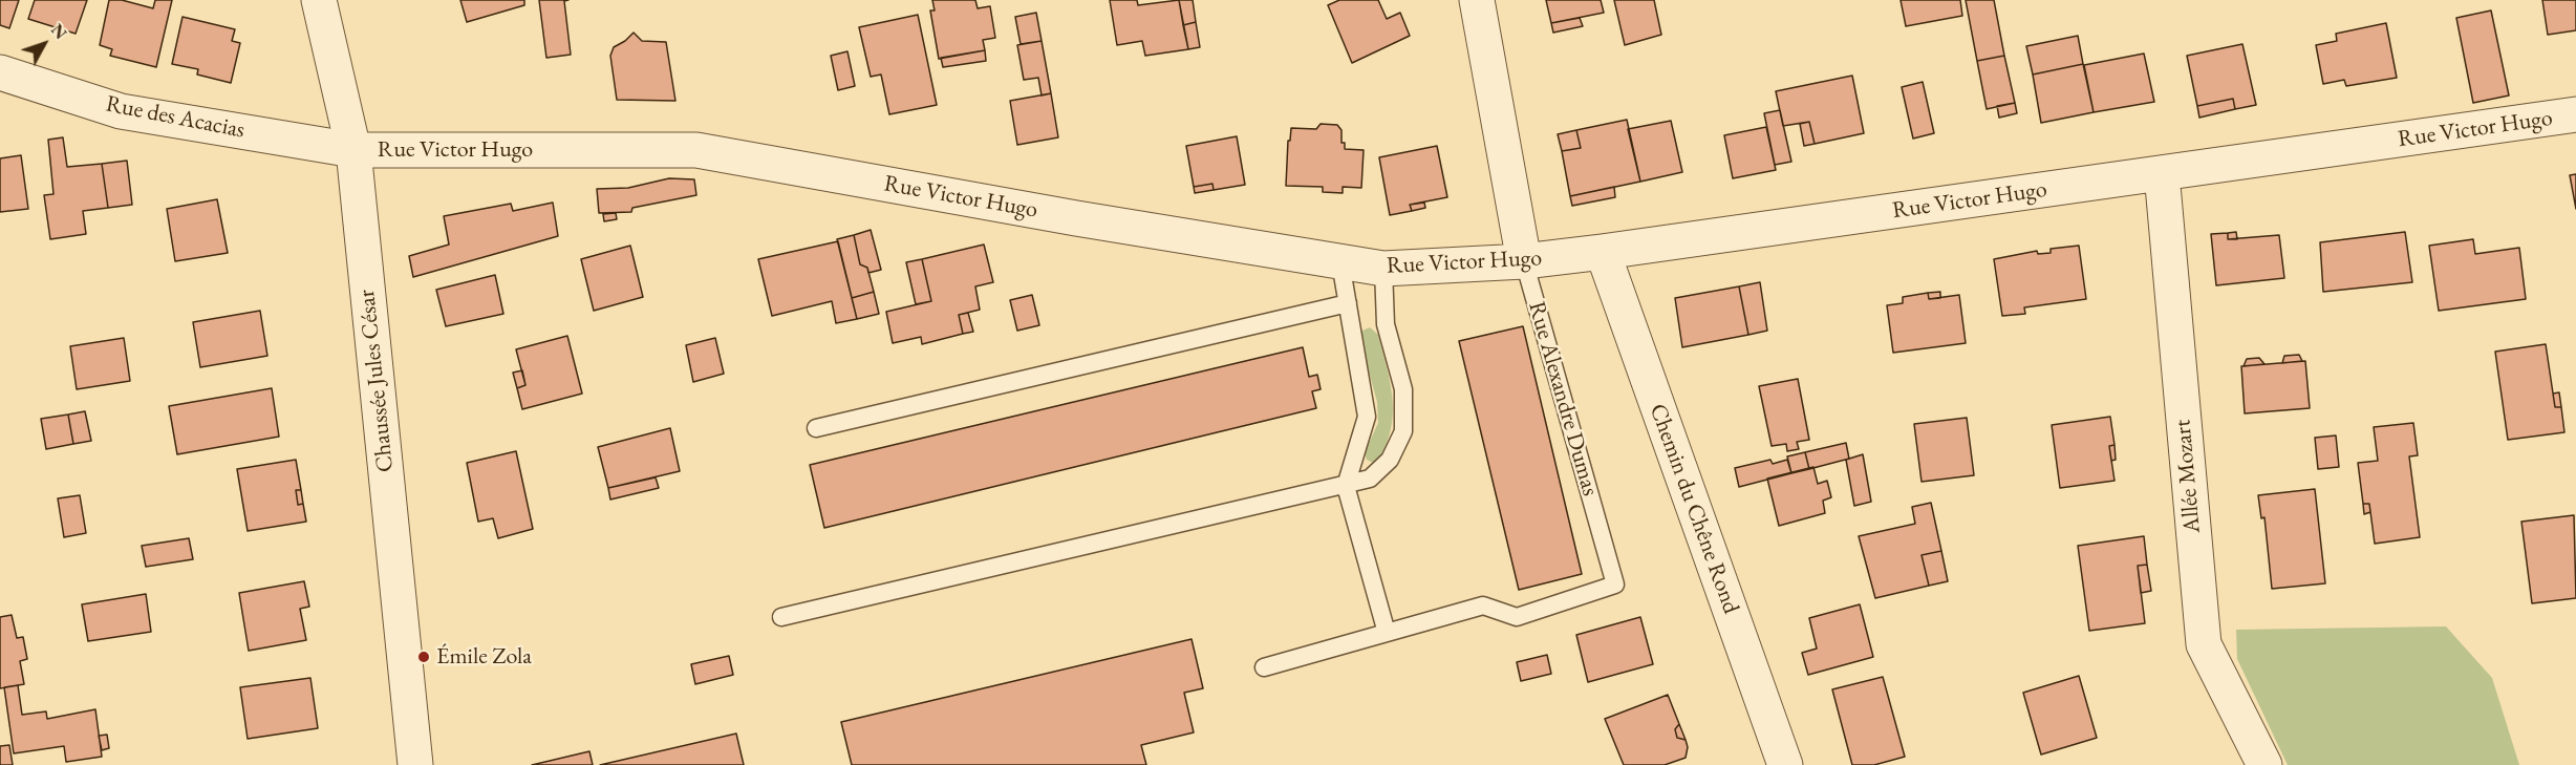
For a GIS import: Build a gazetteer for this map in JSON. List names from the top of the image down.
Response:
{
  "streets": {
    "street": [
      "Rue des Acacias",
      "Rue Victor Hugo",
      "Chaussée Jules César",
      "Rue Alexandre Dumas",
      "Allée Mozart",
      "Chemin du Chêne Rond"
    ]
  },
  "crossings": [
    ["Rue des Acacias", "Rue Victor Hugo"],
    ["Rue des Acacias", "Chaussée Jules César"],
    ["Rue Victor Hugo", "Chaussée Jules César"],
    ["Rue Victor Hugo", "Rue Alexandre Dumas"],
    ["Rue Victor Hugo", "Allée Mozart"],
    ["Rue Victor Hugo", "Chemin du Chêne Rond"]
  ],
  "places": ["Émile Zola"],
  "north": "top right"
}
